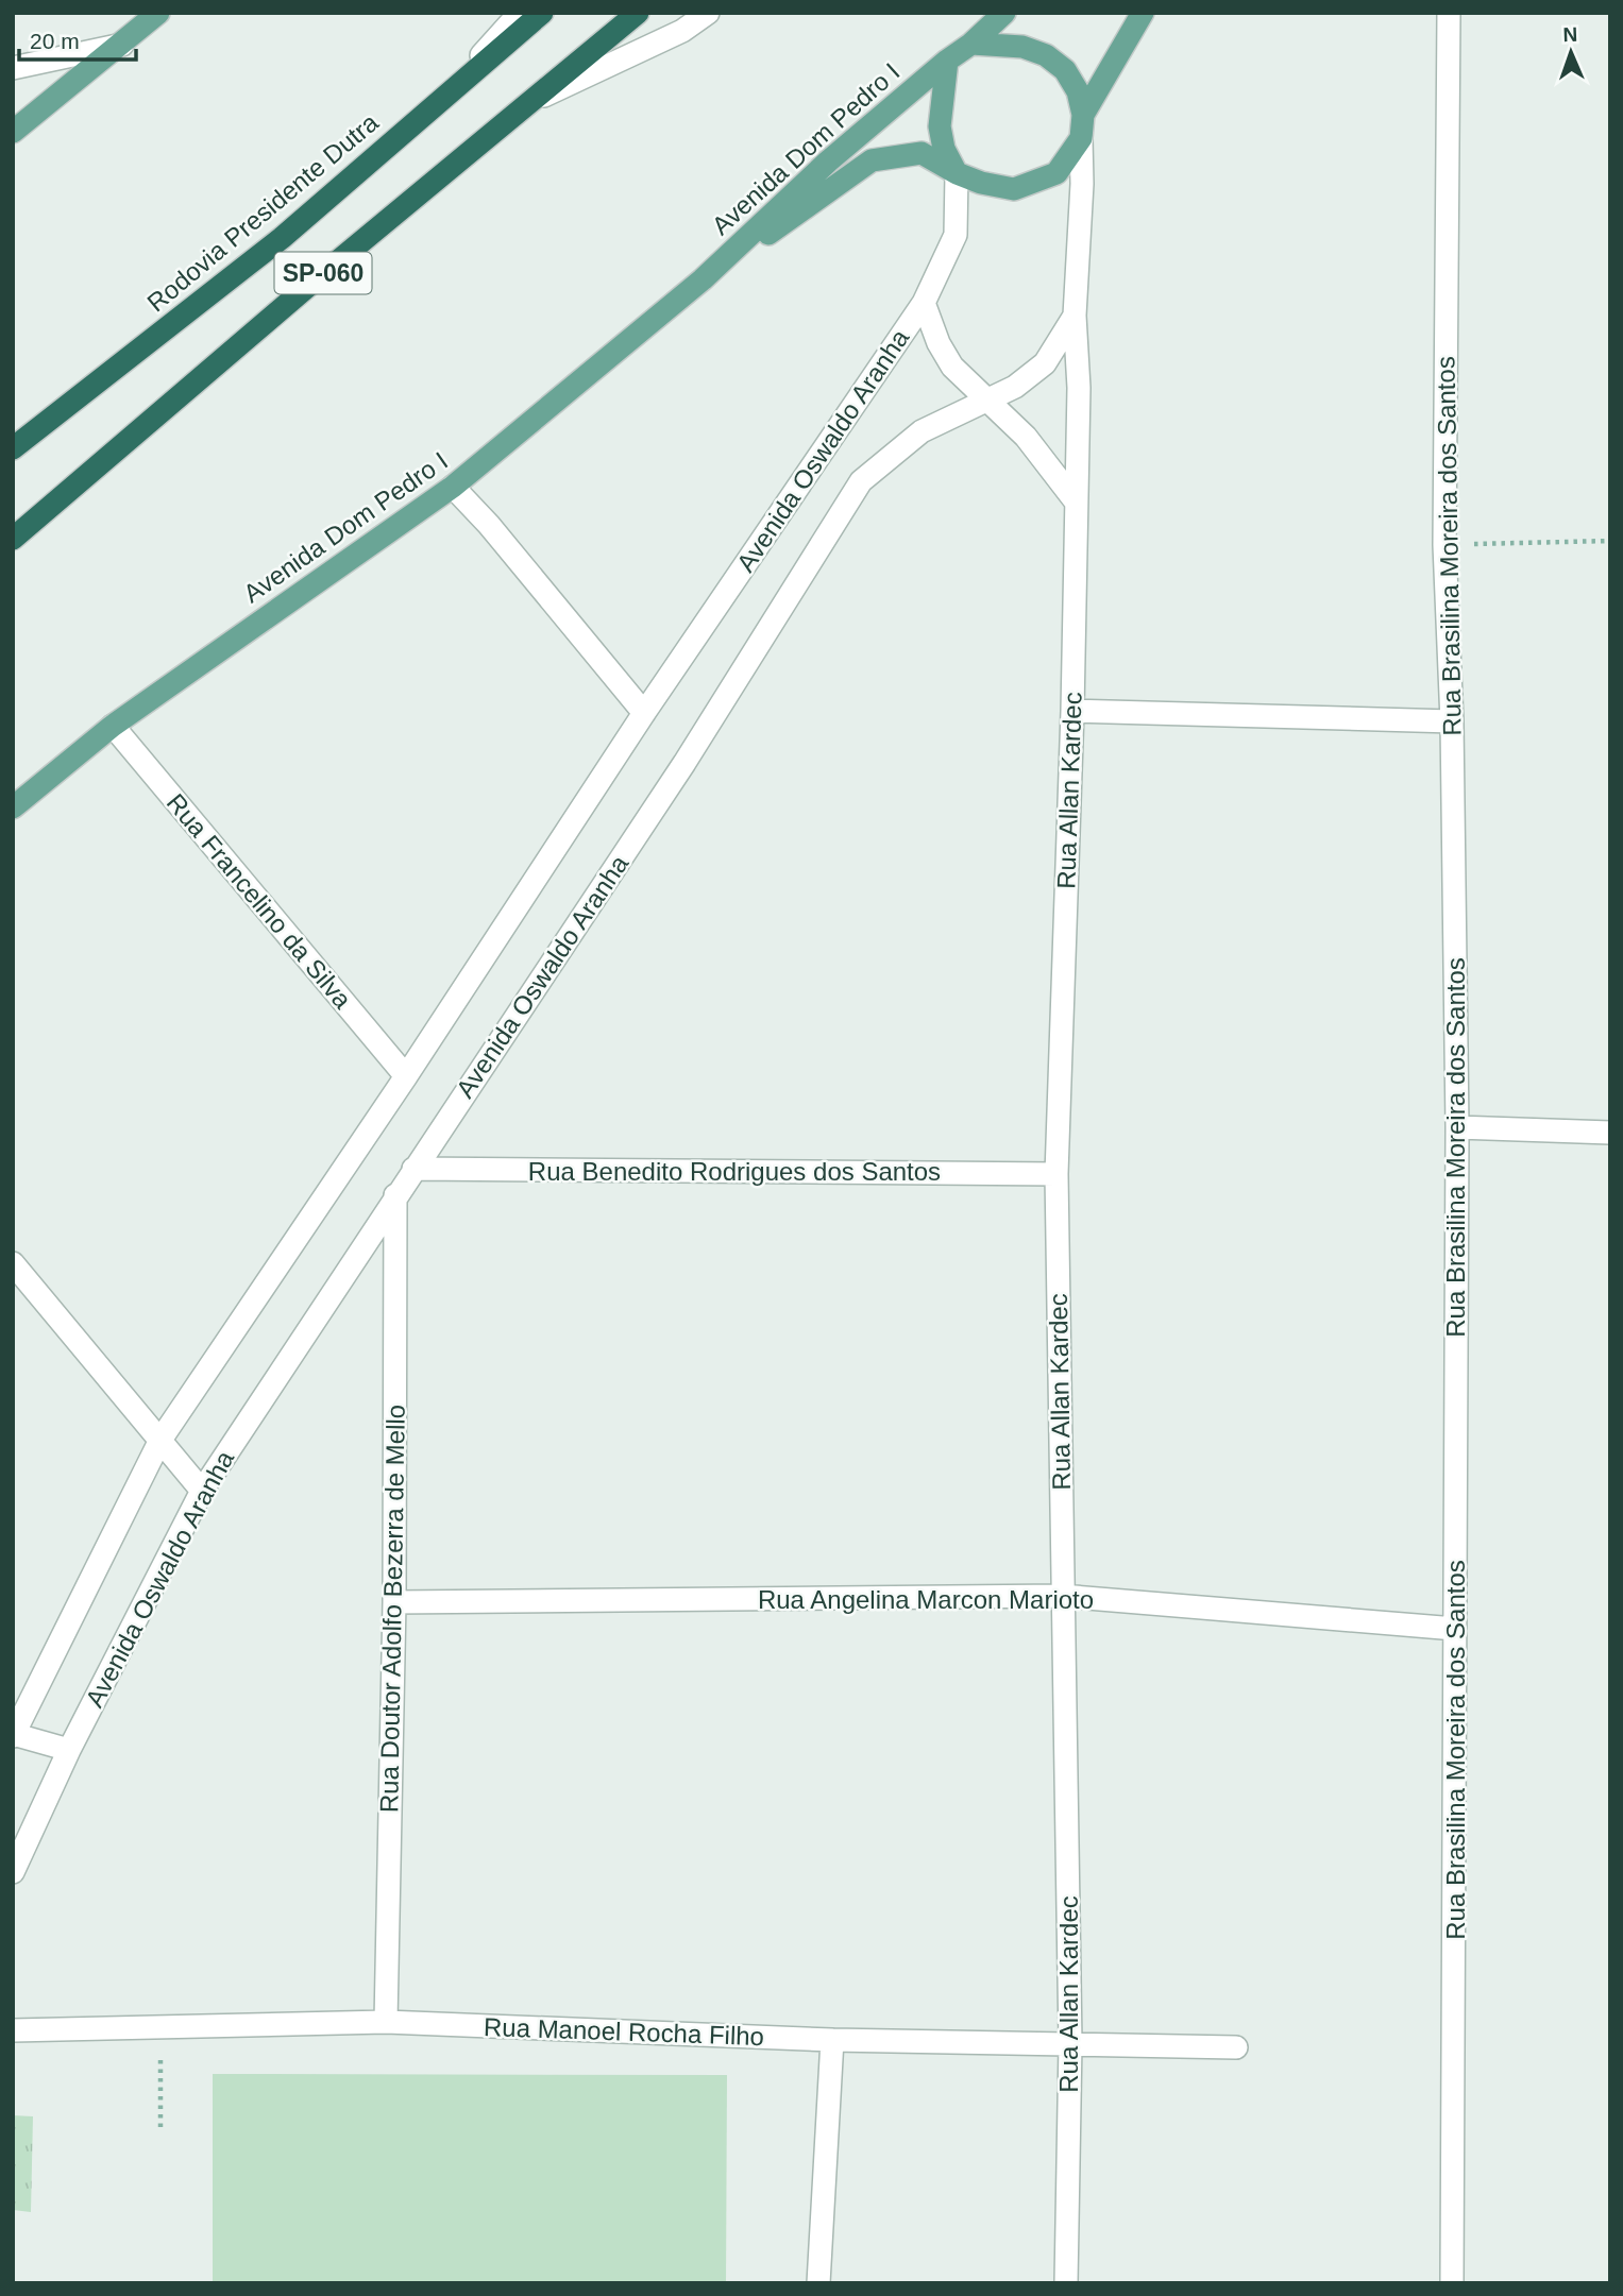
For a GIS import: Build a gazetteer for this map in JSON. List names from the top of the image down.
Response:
{
  "streets": {
    "highway": ["Rodovia Presidente Dutra", "SP-060"],
    "main road": ["Avenida Dom Pedro I"],
    "street": [
      "Avenida Oswaldo Aranha",
      "Rua Brasilina Moreira dos Santos",
      "Rua Allan Kardec",
      "Rua Francelino da Silva",
      "Rua Benedito Rodrigues dos Santos",
      "Rua Angelina Marcon Marioto",
      "Rua Doutor Adolfo Bezerra de Mello",
      "Rua Manoel Rocha Filho"
    ]
  },
  "crossings": [
    ["Avenida Dom Pedro I", "Avenida Oswaldo Aranha"],
    ["Avenida Dom Pedro I", "Rua Francelino da Silva"],
    ["Avenida Oswaldo Aranha", "Rua Allan Kardec"],
    ["Avenida Oswaldo Aranha", "Rua Francelino da Silva"],
    ["Avenida Oswaldo Aranha", "Rua Benedito Rodrigues dos Santos"],
    ["Avenida Oswaldo Aranha", "Rua Doutor Adolfo Bezerra de Mello"],
    ["Rua Brasilina Moreira dos Santos", "Rua Angelina Marcon Marioto"],
    ["Rua Allan Kardec", "Rua Benedito Rodrigues dos Santos"],
    ["Rua Allan Kardec", "Rua Angelina Marcon Marioto"],
    ["Rua Allan Kardec", "Rua Manoel Rocha Filho"],
    ["Rua Angelina Marcon Marioto", "Rua Doutor Adolfo Bezerra de Mello"],
    ["Rua Doutor Adolfo Bezerra de Mello", "Rua Manoel Rocha Filho"]
  ],
  "scale_bar": "20 m",
  "north": "top"
}
